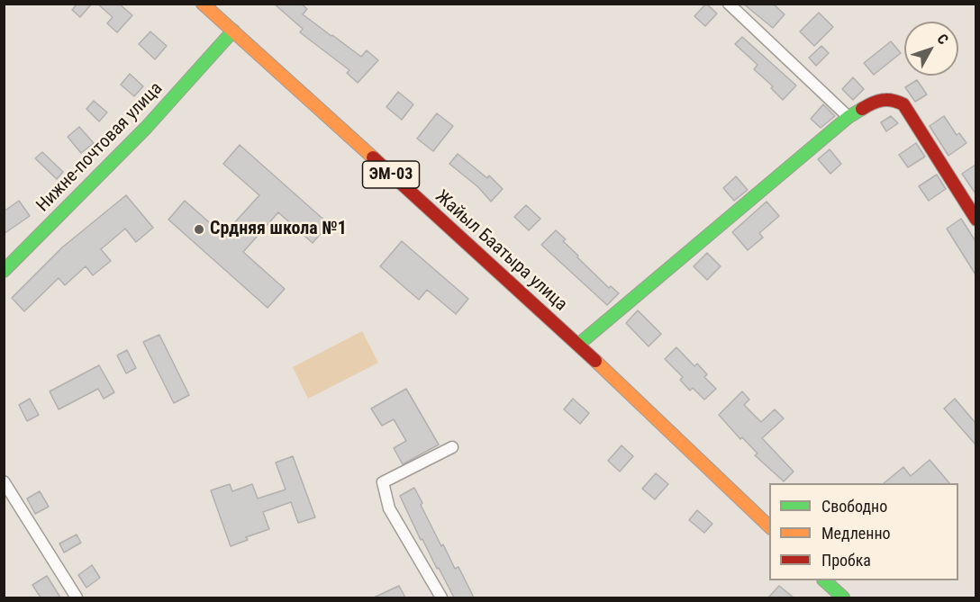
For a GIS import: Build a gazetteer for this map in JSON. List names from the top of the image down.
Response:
{
  "streets": {
    "main road": ["Нижне-почтовая улица", "ЭМ-03", "Жайыл Баатыра улица"]
  },
  "crossings": [
    ["Нижне-почтовая улица", "Жайыл Баатыра улица"]
  ],
  "places": ["Срдняя школа №1"],
  "legend": ["Свободно", "Медленно", "Пробка"],
  "north": "top right"
}
